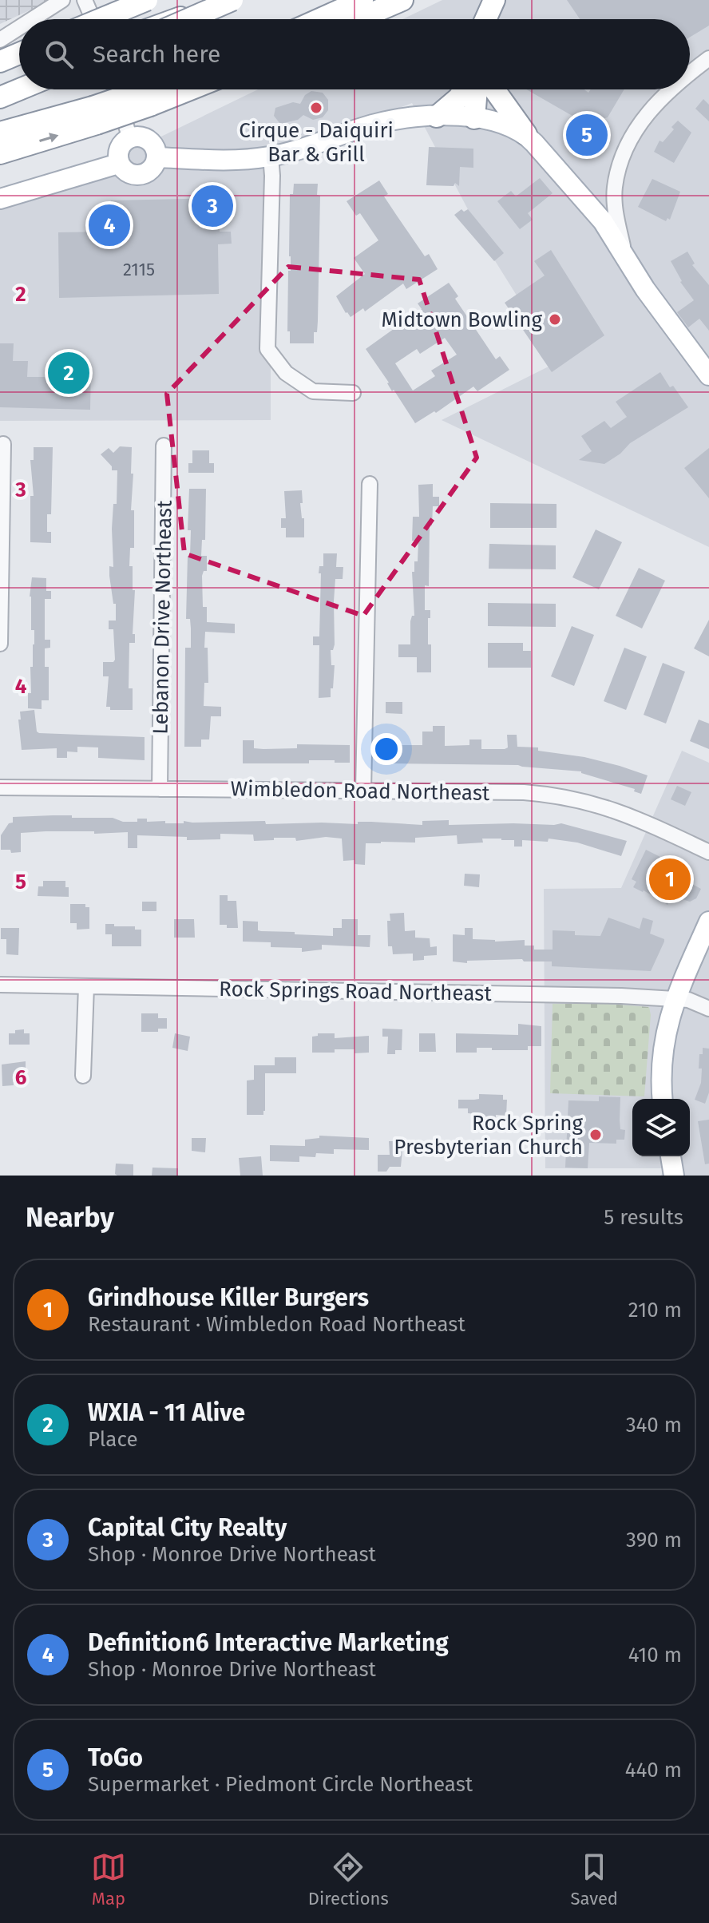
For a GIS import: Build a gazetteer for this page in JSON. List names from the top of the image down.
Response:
{
  "streets": {
    "street": ["Lebanon Drive Northeast", "Wimbledon Road Northeast", "Rock Springs Road Northeast"]
  },
  "crossings": [
    ["Lebanon Drive Northeast", "Wimbledon Road Northeast"]
  ],
  "places": ["Cirque - Daiquiri Bar & Grill", "Midtown Bowling", "Rock Spring Presbyterian Church"],
  "house_numbers": ["2115"],
  "page": {
    "search": "Search here",
    "pins": [
      "5",
      "3",
      "4",
      "2",
      "1"
    ],
    "heading": ["Nearby", "5 results"],
    "list": [
      {
        "mark": "1",
        "name": "Grindhouse Killer Burgers",
        "note": "Restaurant · Wimbledon Road Northeast",
        "value": "210 m"
      },
      {
        "mark": "2",
        "name": "WXIA - 11 Alive",
        "note": "Place",
        "value": "340 m"
      },
      {
        "mark": "3",
        "name": "Capital City Realty",
        "note": "Shop · Monroe Drive Northeast",
        "value": "390 m"
      },
      {
        "mark": "4",
        "name": "Definition6 Interactive Marketing",
        "note": "Shop · Monroe Drive Northeast",
        "value": "410 m"
      },
      {
        "mark": "5",
        "name": "ToGo",
        "note": "Supermarket · Piedmont Circle Northeast",
        "value": "440 m"
      }
    ],
    "nav": ["Map", "Directions", "Saved"]
  },
  "grid": {
    "rows": [
      "2",
      "3",
      "4",
      "5",
      "6"
    ]
  }
}
